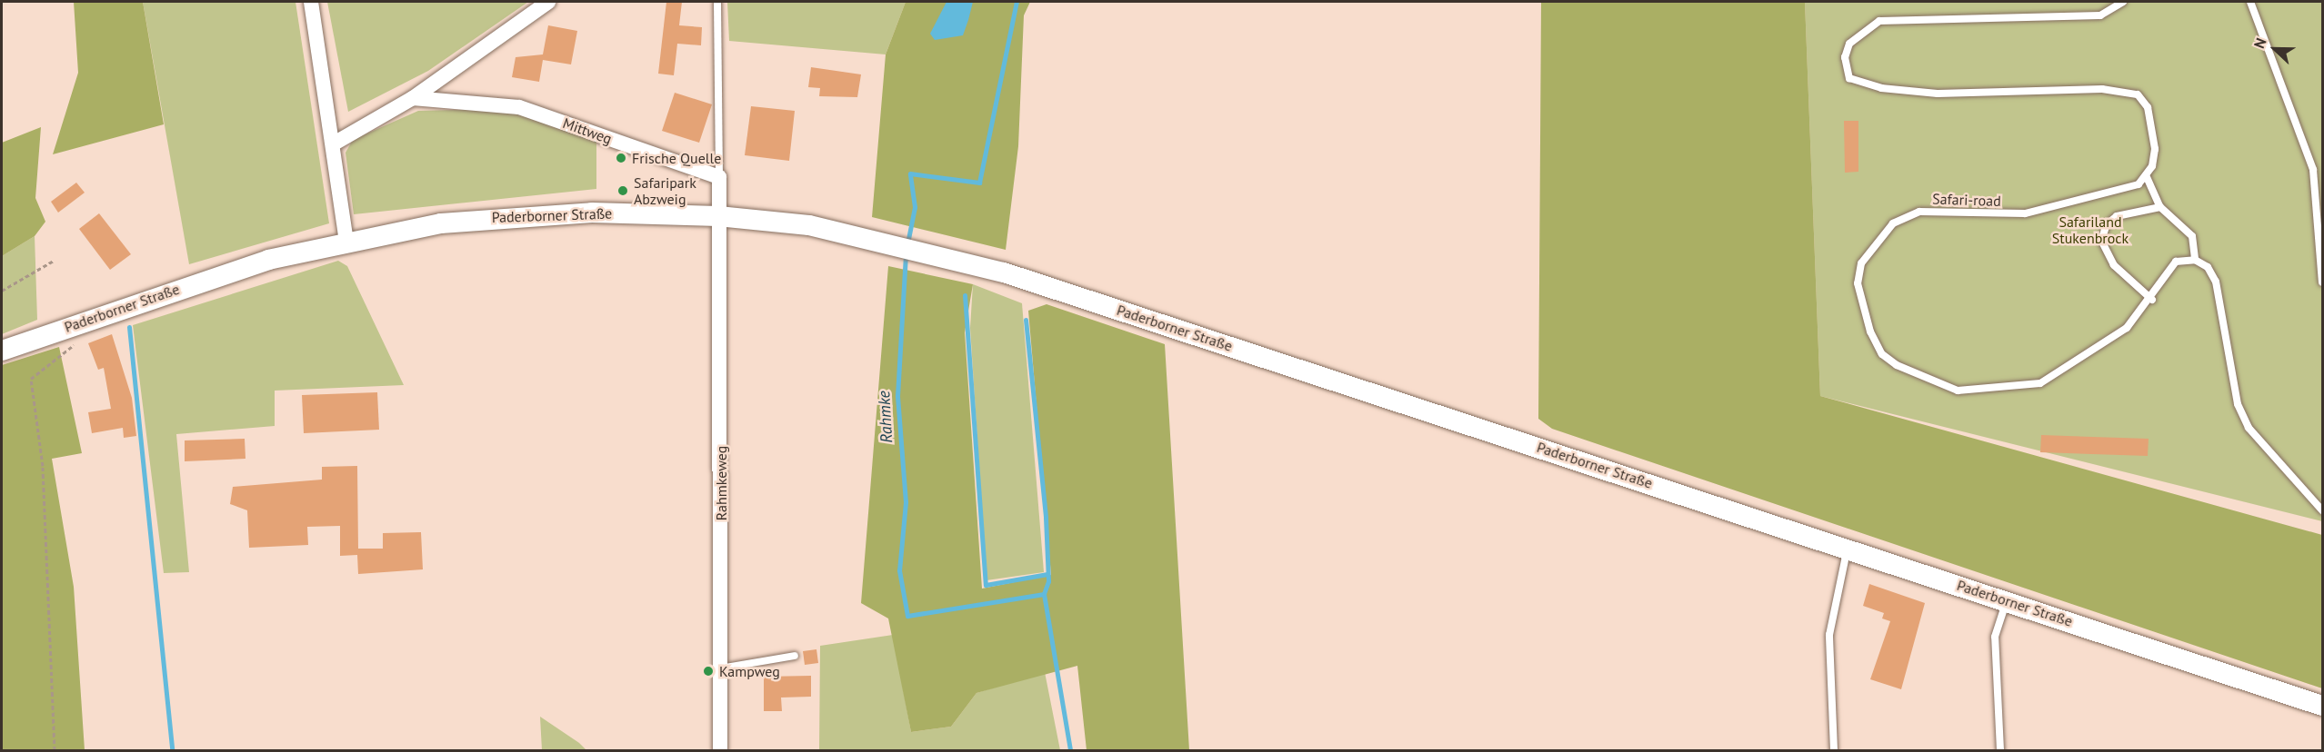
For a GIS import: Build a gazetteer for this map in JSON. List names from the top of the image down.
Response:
{
  "streets": {
    "main road": ["Paderborner Straße"],
    "street": ["Mittweg", "Rahmkeweg"],
    "lane": ["Safari-road"]
  },
  "crossings": [
    ["Paderborner Straße", "Rahmkeweg"]
  ],
  "water": ["Rahmke"],
  "parks": ["Safariland Stukenbrock"],
  "places": ["Frische Quelle", "Safaripark Abzweig", "Kampweg"],
  "north": "left"
}
